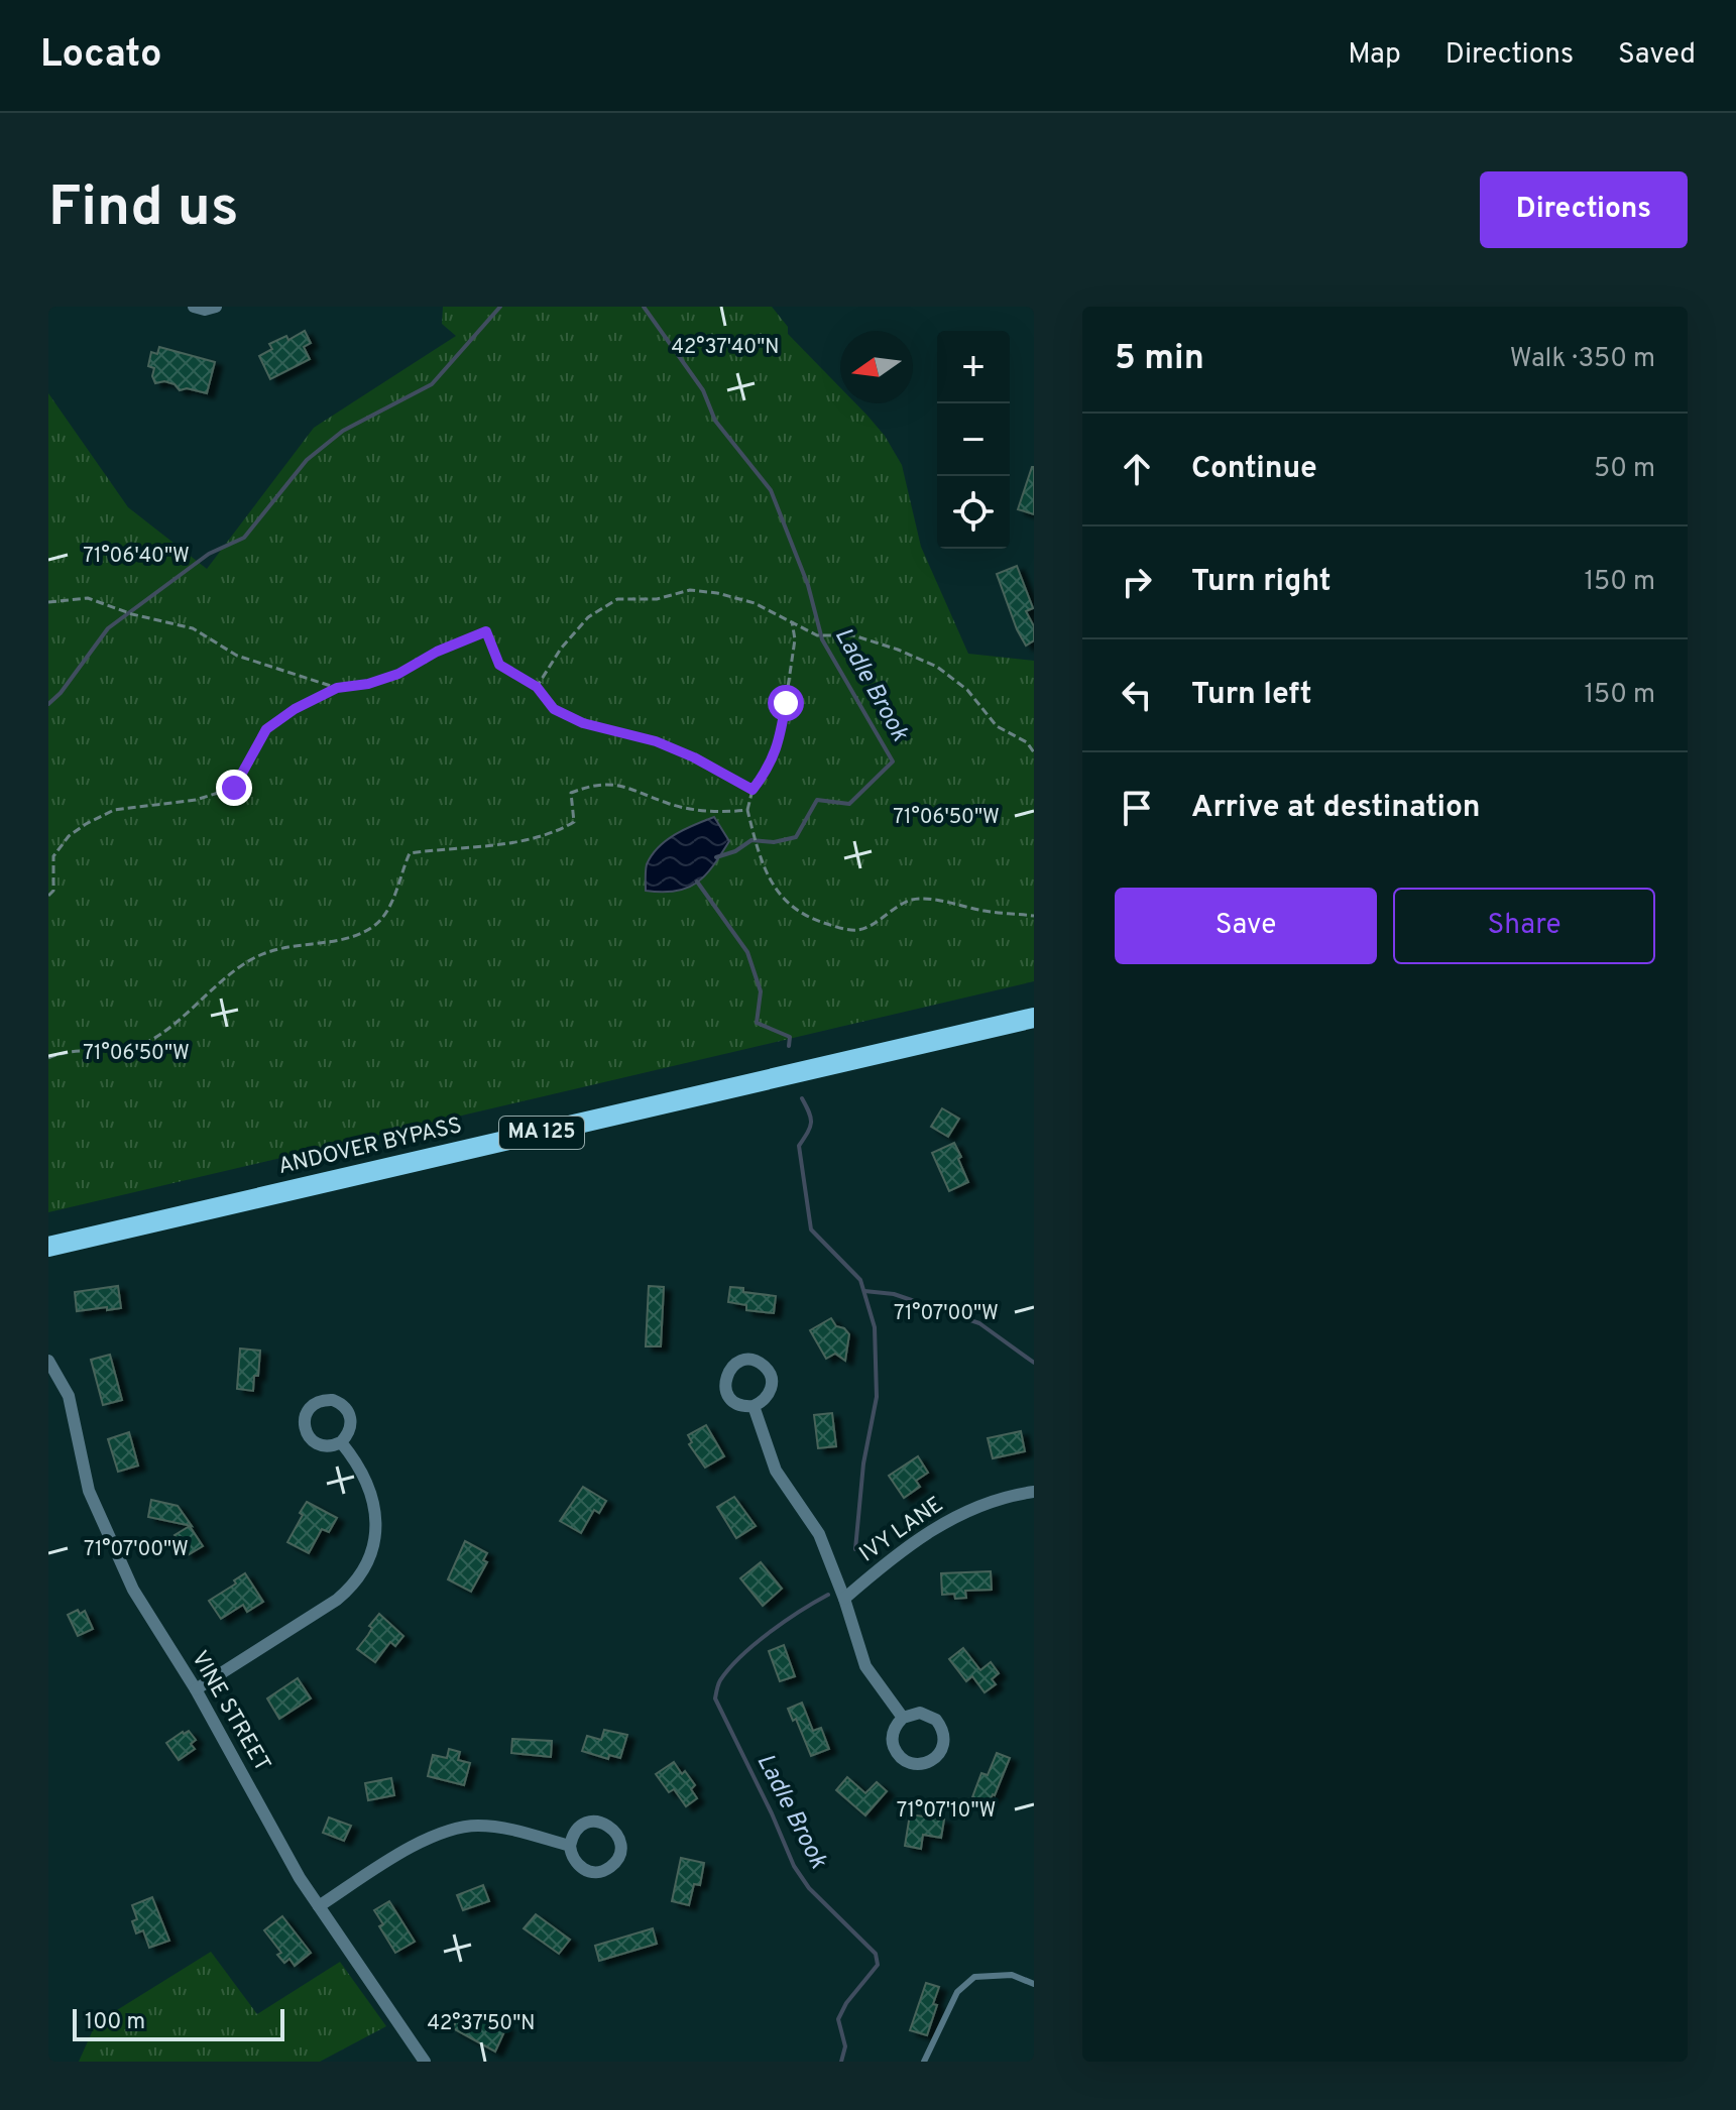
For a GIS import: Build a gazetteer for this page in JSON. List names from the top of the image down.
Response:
{
  "streets": {
    "main road": ["MA 125", "ANDOVER BYPASS"],
    "street": ["IVY LANE", "VINE STREET"]
  },
  "water": ["Ladle Brook"],
  "scale_bar": "100 m",
  "north": "left",
  "page": {
    "header": "Locato",
    "nav": ["Map", "Directions", "Saved"],
    "buttons": [
      "Directions",
      ["Save", "Share"]
    ],
    "title": "Find us",
    "heading": ["5 min", "Walk · 350 m"],
    "map_buttons": ["+", "−"],
    "list": [
      ["Continue", "50 m"],
      ["Turn right", "150 m"],
      ["Turn left", "150 m"],
      "Arrive at destination"
    ],
    "scale": "100 m"
  },
  "coordinates": [
    "42°37'40\"N",
    "71°06'40\"W",
    "71°06'50\"W",
    "71°07'00\"W",
    "71°07'10\"W",
    "42°37'50\"N"
  ]
}
